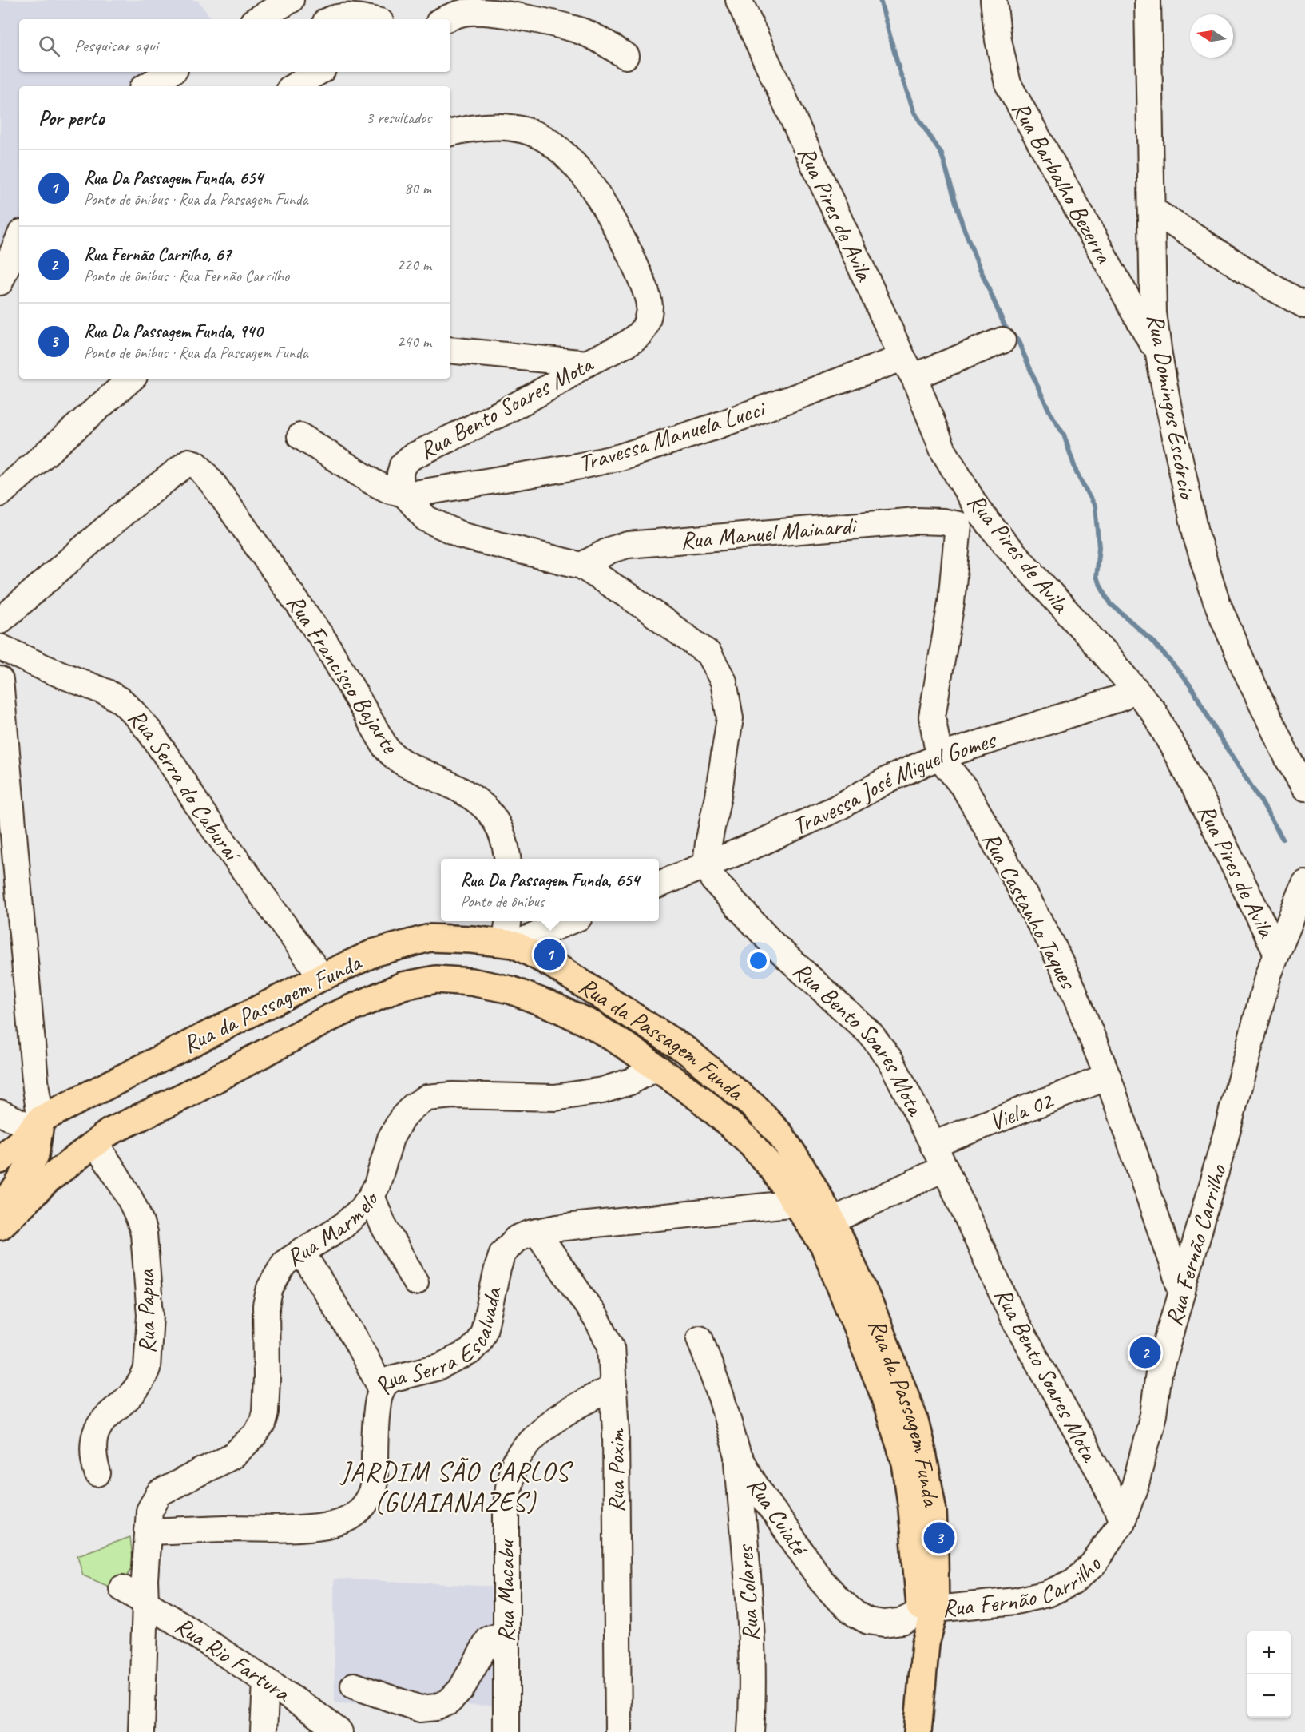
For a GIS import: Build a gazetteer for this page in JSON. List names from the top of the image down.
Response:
{
  "streets": {
    "main road": ["Rua da Passagem Funda"],
    "street": [
      "Rua Barbalho Bezerra",
      "Rua Pires de Avila",
      "Rua Domingos Escórcio",
      "Rua Bento Soares Mota",
      "Travessa Manuela Lucci",
      "Rua Manuel Mainardi",
      "Rua Francisco Bajarte",
      "Travessa José Miguel Gomes",
      "Rua Serra do Caburaí",
      "Rua Castanho Taques",
      "Viela 02",
      "Rua Marmelo",
      "Rua Fernão Carrilho",
      "Rua Papua",
      "Rua Serra Escalvada",
      "Rua Poxim",
      "Rua Cuiaté",
      "Rua Macabu",
      "Rua Colares",
      "Rua Rio Fartura"
    ]
  },
  "crossings": [
    ["Rua Barbalho Bezerra", "Rua Domingos Escórcio"],
    ["Rua Pires de Avila", "Travessa Manuela Lucci"],
    ["Rua Pires de Avila", "Travessa José Miguel Gomes"],
    ["Rua Pires de Avila", "Rua Fernão Carrilho"],
    ["Rua Bento Soares Mota", "Travessa Manuela Lucci"],
    ["Rua Bento Soares Mota", "Travessa José Miguel Gomes"],
    ["Rua Bento Soares Mota", "Viela 02"],
    ["Rua Bento Soares Mota", "Rua Fernão Carrilho"],
    ["Rua Manuel Mainardi", "Rua Castanho Taques"],
    ["Travessa José Miguel Gomes", "Rua Castanho Taques"],
    ["Rua Serra do Caburaí", "Rua da Passagem Funda"],
    ["Rua Castanho Taques", "Viela 02"],
    ["Rua Castanho Taques", "Rua Fernão Carrilho"],
    ["Rua da Passagem Funda", "Rua Marmelo"],
    ["Rua da Passagem Funda", "Rua Fernão Carrilho"],
    ["Rua da Passagem Funda", "Rua Papua"],
    ["Rua da Passagem Funda", "Rua Serra Escalvada"],
    ["Rua da Passagem Funda", "Rua Cuiaté"],
    ["Rua Marmelo", "Rua Serra Escalvada"],
    ["Rua Marmelo", "Rua Rio Fartura"],
    ["Rua Fernão Carrilho", "Rua Cuiaté"],
    ["Rua Serra Escalvada", "Rua Poxim"],
    ["Rua Poxim", "Rua Macabu"],
    ["Rua Cuiaté", "Rua Colares"]
  ],
  "districts": ["JARDIM SÃO CARLOS (GUAIANAZES)"],
  "north": "left",
  "page": {
    "search": "Pesquisar aqui",
    "heading": ["Por perto", "3 resultados"],
    "list": [
      {
        "mark": "1",
        "name": "Rua Da Passagem Funda, 654",
        "note": "Ponto de ônibus · Rua da Passagem Funda",
        "value": "80 m"
      },
      {
        "mark": "2",
        "name": "Rua Fernão Carrilho, 67",
        "note": "Ponto de ônibus · Rua Fernão Carrilho",
        "value": "220 m"
      },
      {
        "mark": "3",
        "name": "Rua Da Passagem Funda, 940",
        "note": "Ponto de ônibus · Rua da Passagem Funda",
        "value": "240 m"
      }
    ],
    "popup": ["Rua Da Passagem Funda, 654", "Ponto de ônibus"],
    "pins": ["1", "2", "3"],
    "map_buttons": ["+", "−"]
  }
}
